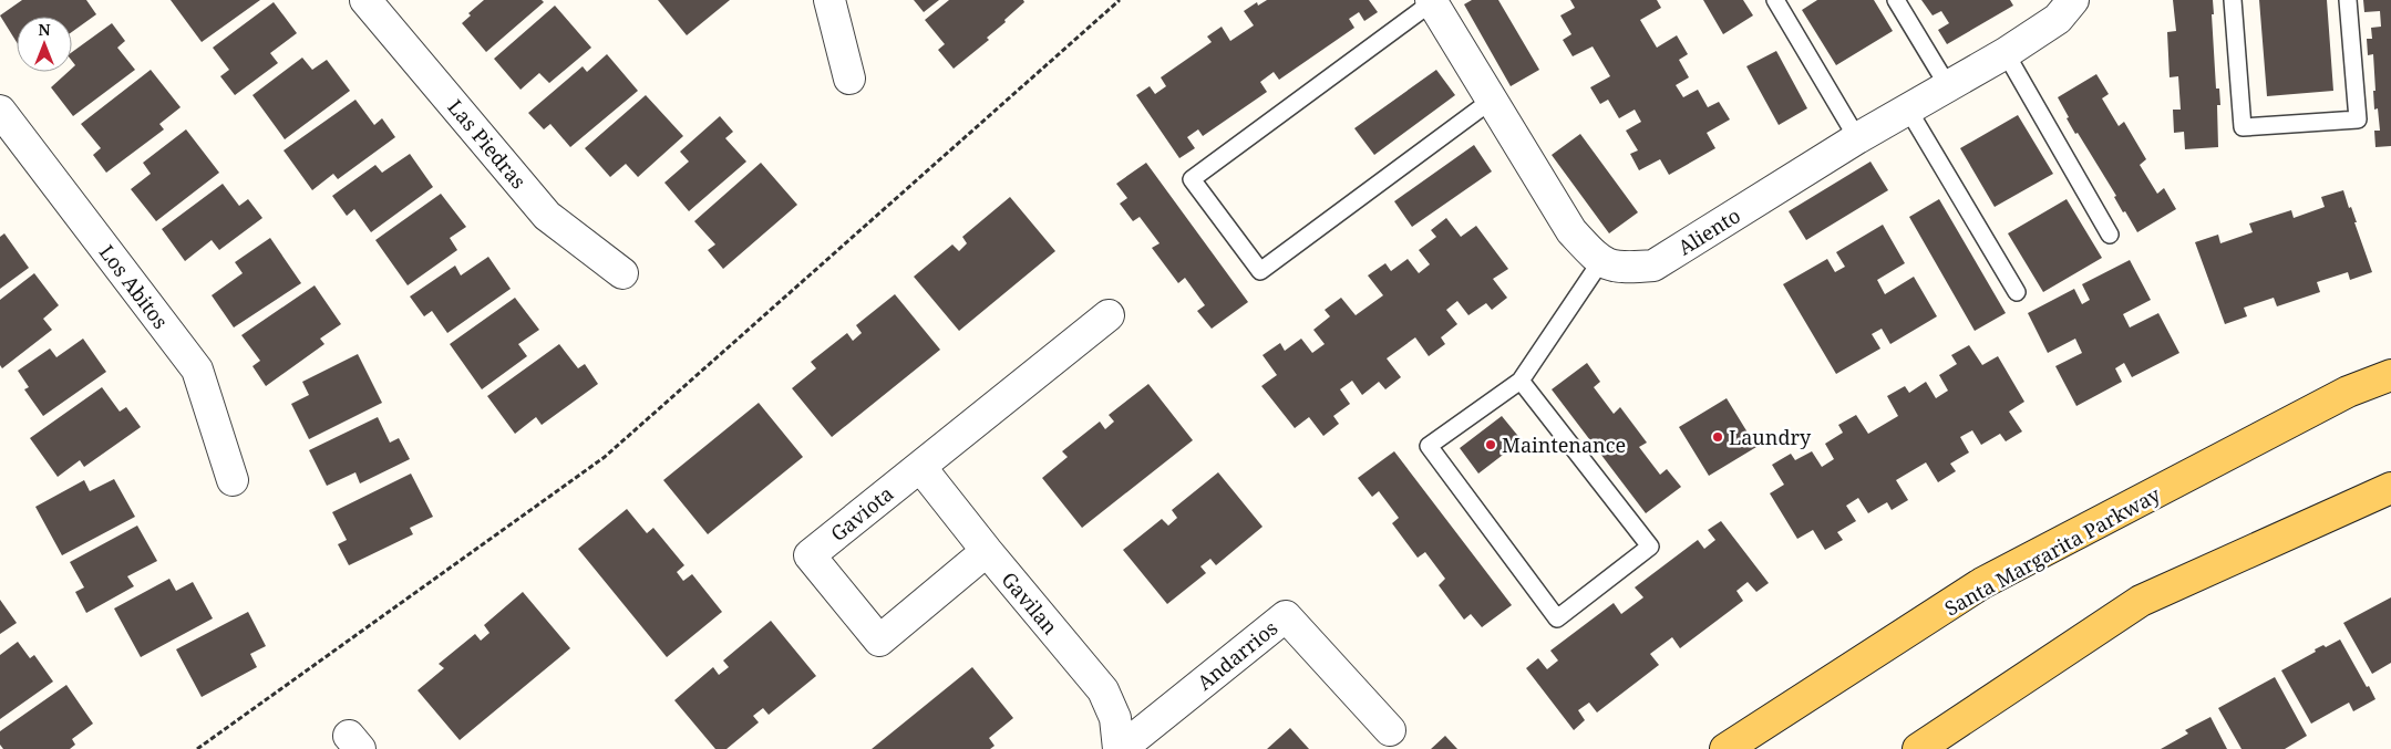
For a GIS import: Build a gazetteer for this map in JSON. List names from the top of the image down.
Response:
{
  "streets": {
    "main road": ["Santa Margarita Parkway"],
    "street": [
      "Las Piedras",
      "Aliento",
      "Los Abitos",
      "Gaviota",
      "Gavilan",
      "Andarrios"
    ]
  },
  "crossings": [
    ["Gaviota", "Gavilan"],
    ["Gavilan", "Andarrios"]
  ],
  "places": ["Laundry", "Maintenance"],
  "north": "top"
}
